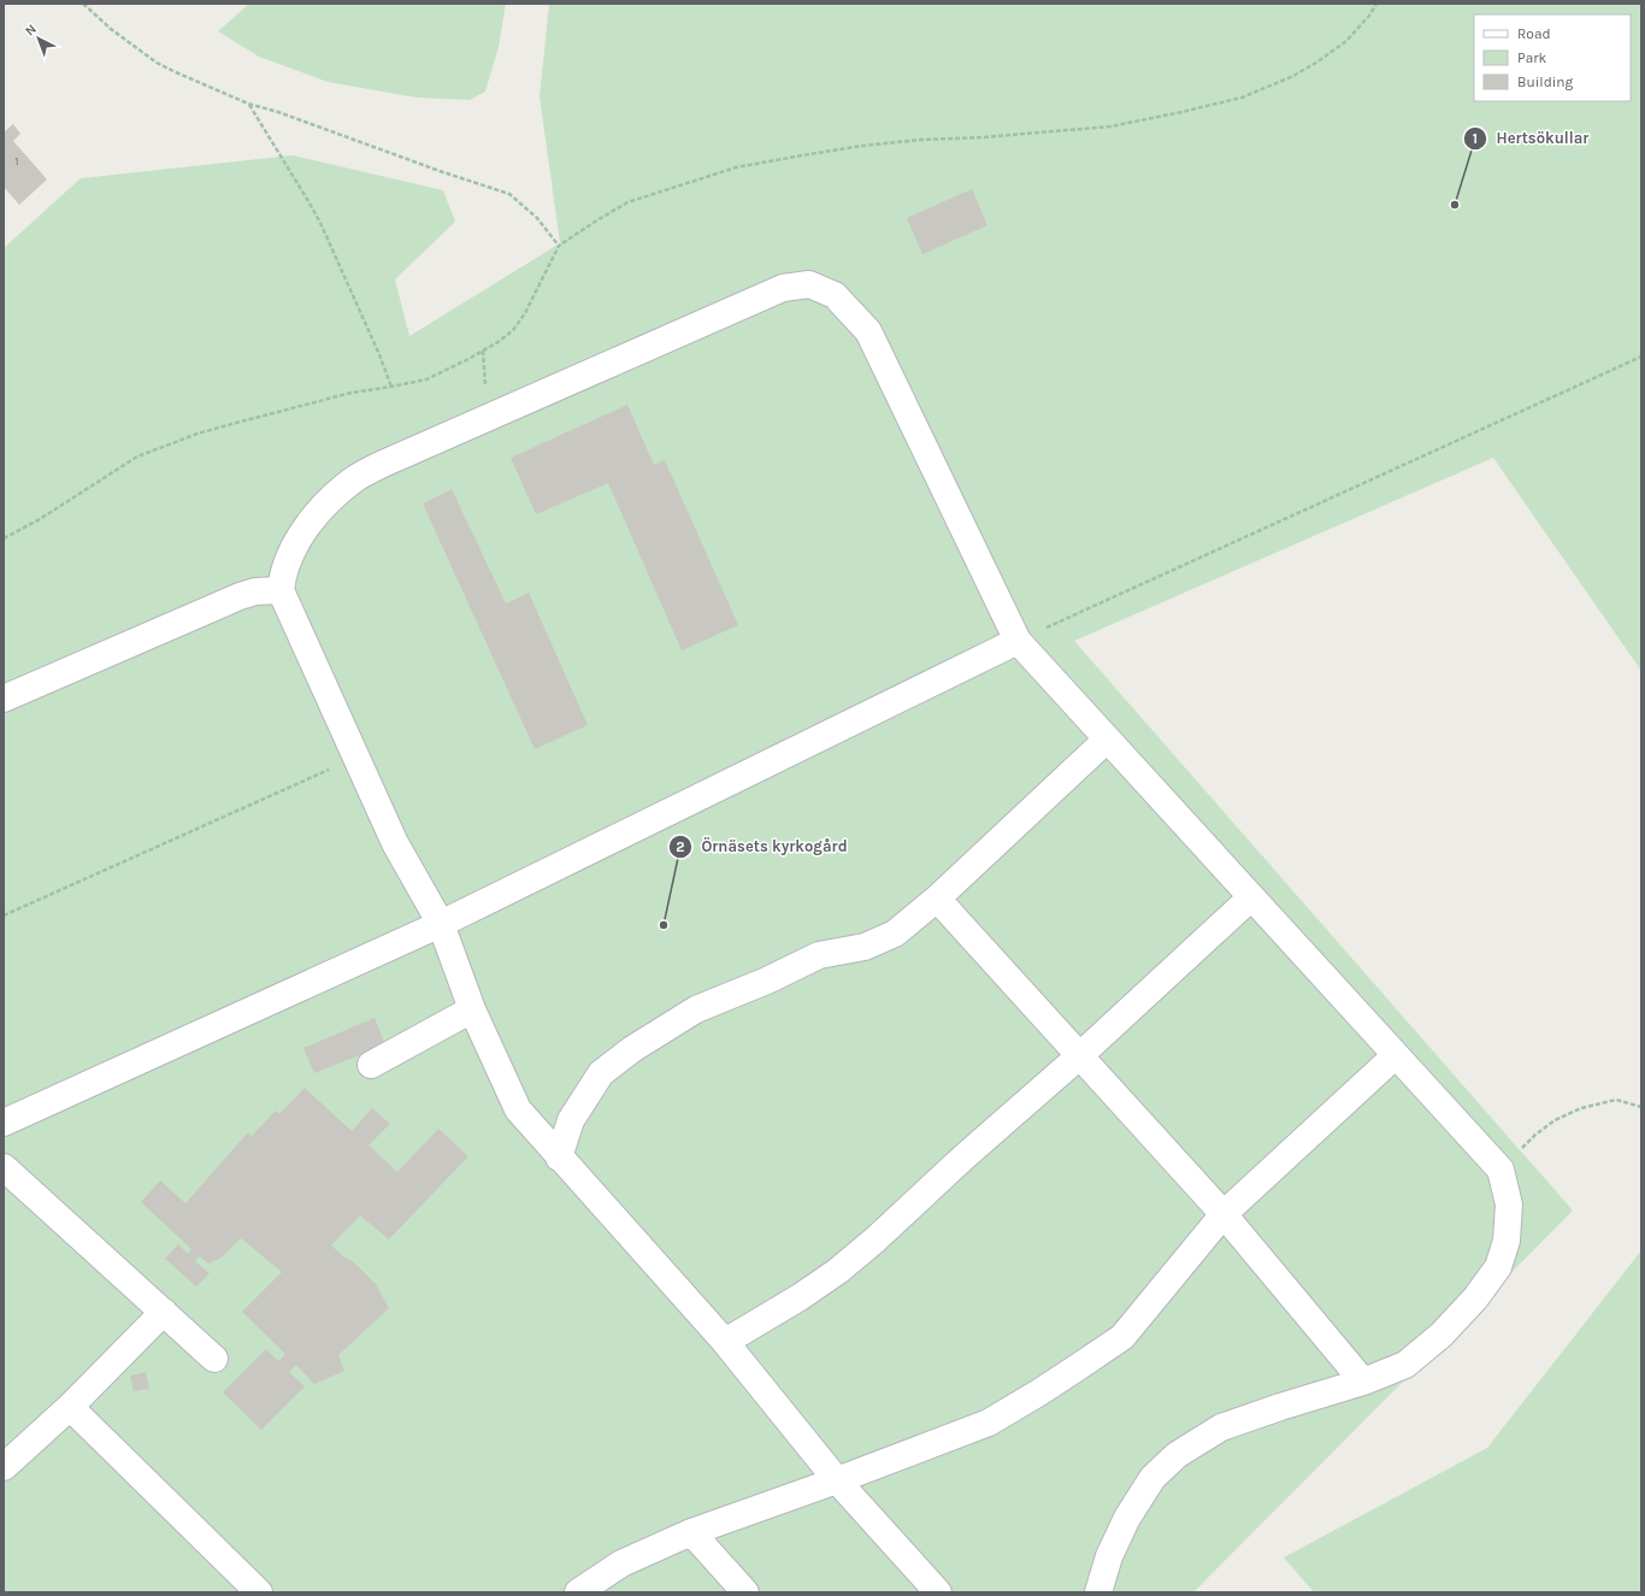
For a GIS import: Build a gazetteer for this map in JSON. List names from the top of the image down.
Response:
{
  "places": ["Hertsökullar", "Örnäsets kyrkogård"],
  "house_numbers": ["1"],
  "legend": ["Road", "Park", "Building"],
  "north": "top left"
}
